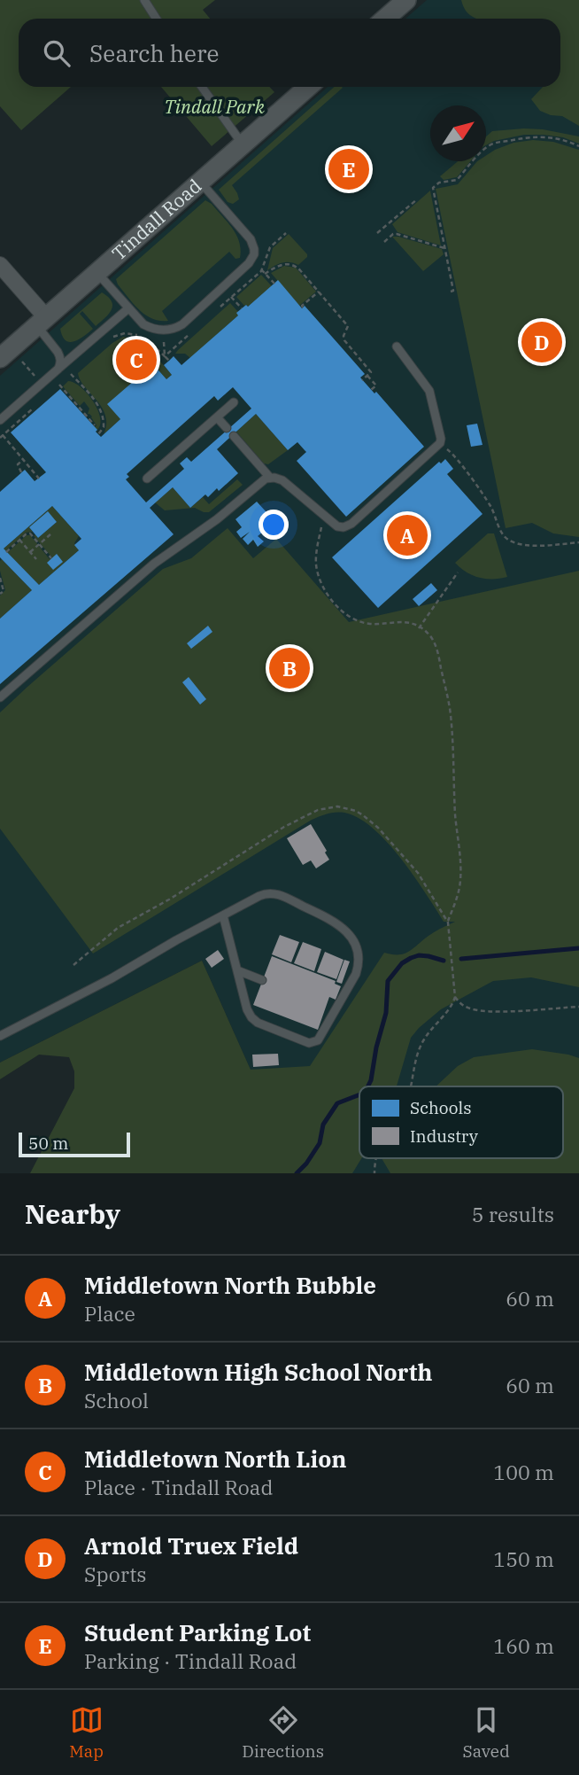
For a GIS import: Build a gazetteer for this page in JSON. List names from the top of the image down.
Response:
{
  "streets": {
    "street": ["Tindall Road"]
  },
  "parks": ["Tindall Park"],
  "legend": ["Schools", "Industry"],
  "scale_bar": "50 m",
  "north": "top right",
  "page": {
    "search": "Search here",
    "pins": [
      "E",
      "D",
      "C",
      "A",
      "B"
    ],
    "scale": "50 m",
    "heading": ["Nearby", "5 results"],
    "list": [
      {
        "mark": "A",
        "name": "Middletown North Bubble",
        "note": "Place",
        "value": "60 m"
      },
      {
        "mark": "B",
        "name": "Middletown High School North",
        "note": "School",
        "value": "60 m"
      },
      {
        "mark": "C",
        "name": "Middletown North Lion",
        "note": "Place · Tindall Road",
        "value": "100 m"
      },
      {
        "mark": "D",
        "name": "Arnold Truex Field",
        "note": "Sports",
        "value": "150 m"
      },
      {
        "mark": "E",
        "name": "Student Parking Lot",
        "note": "Parking · Tindall Road",
        "value": "160 m"
      }
    ],
    "nav": ["Map", "Directions", "Saved"]
  }
}
